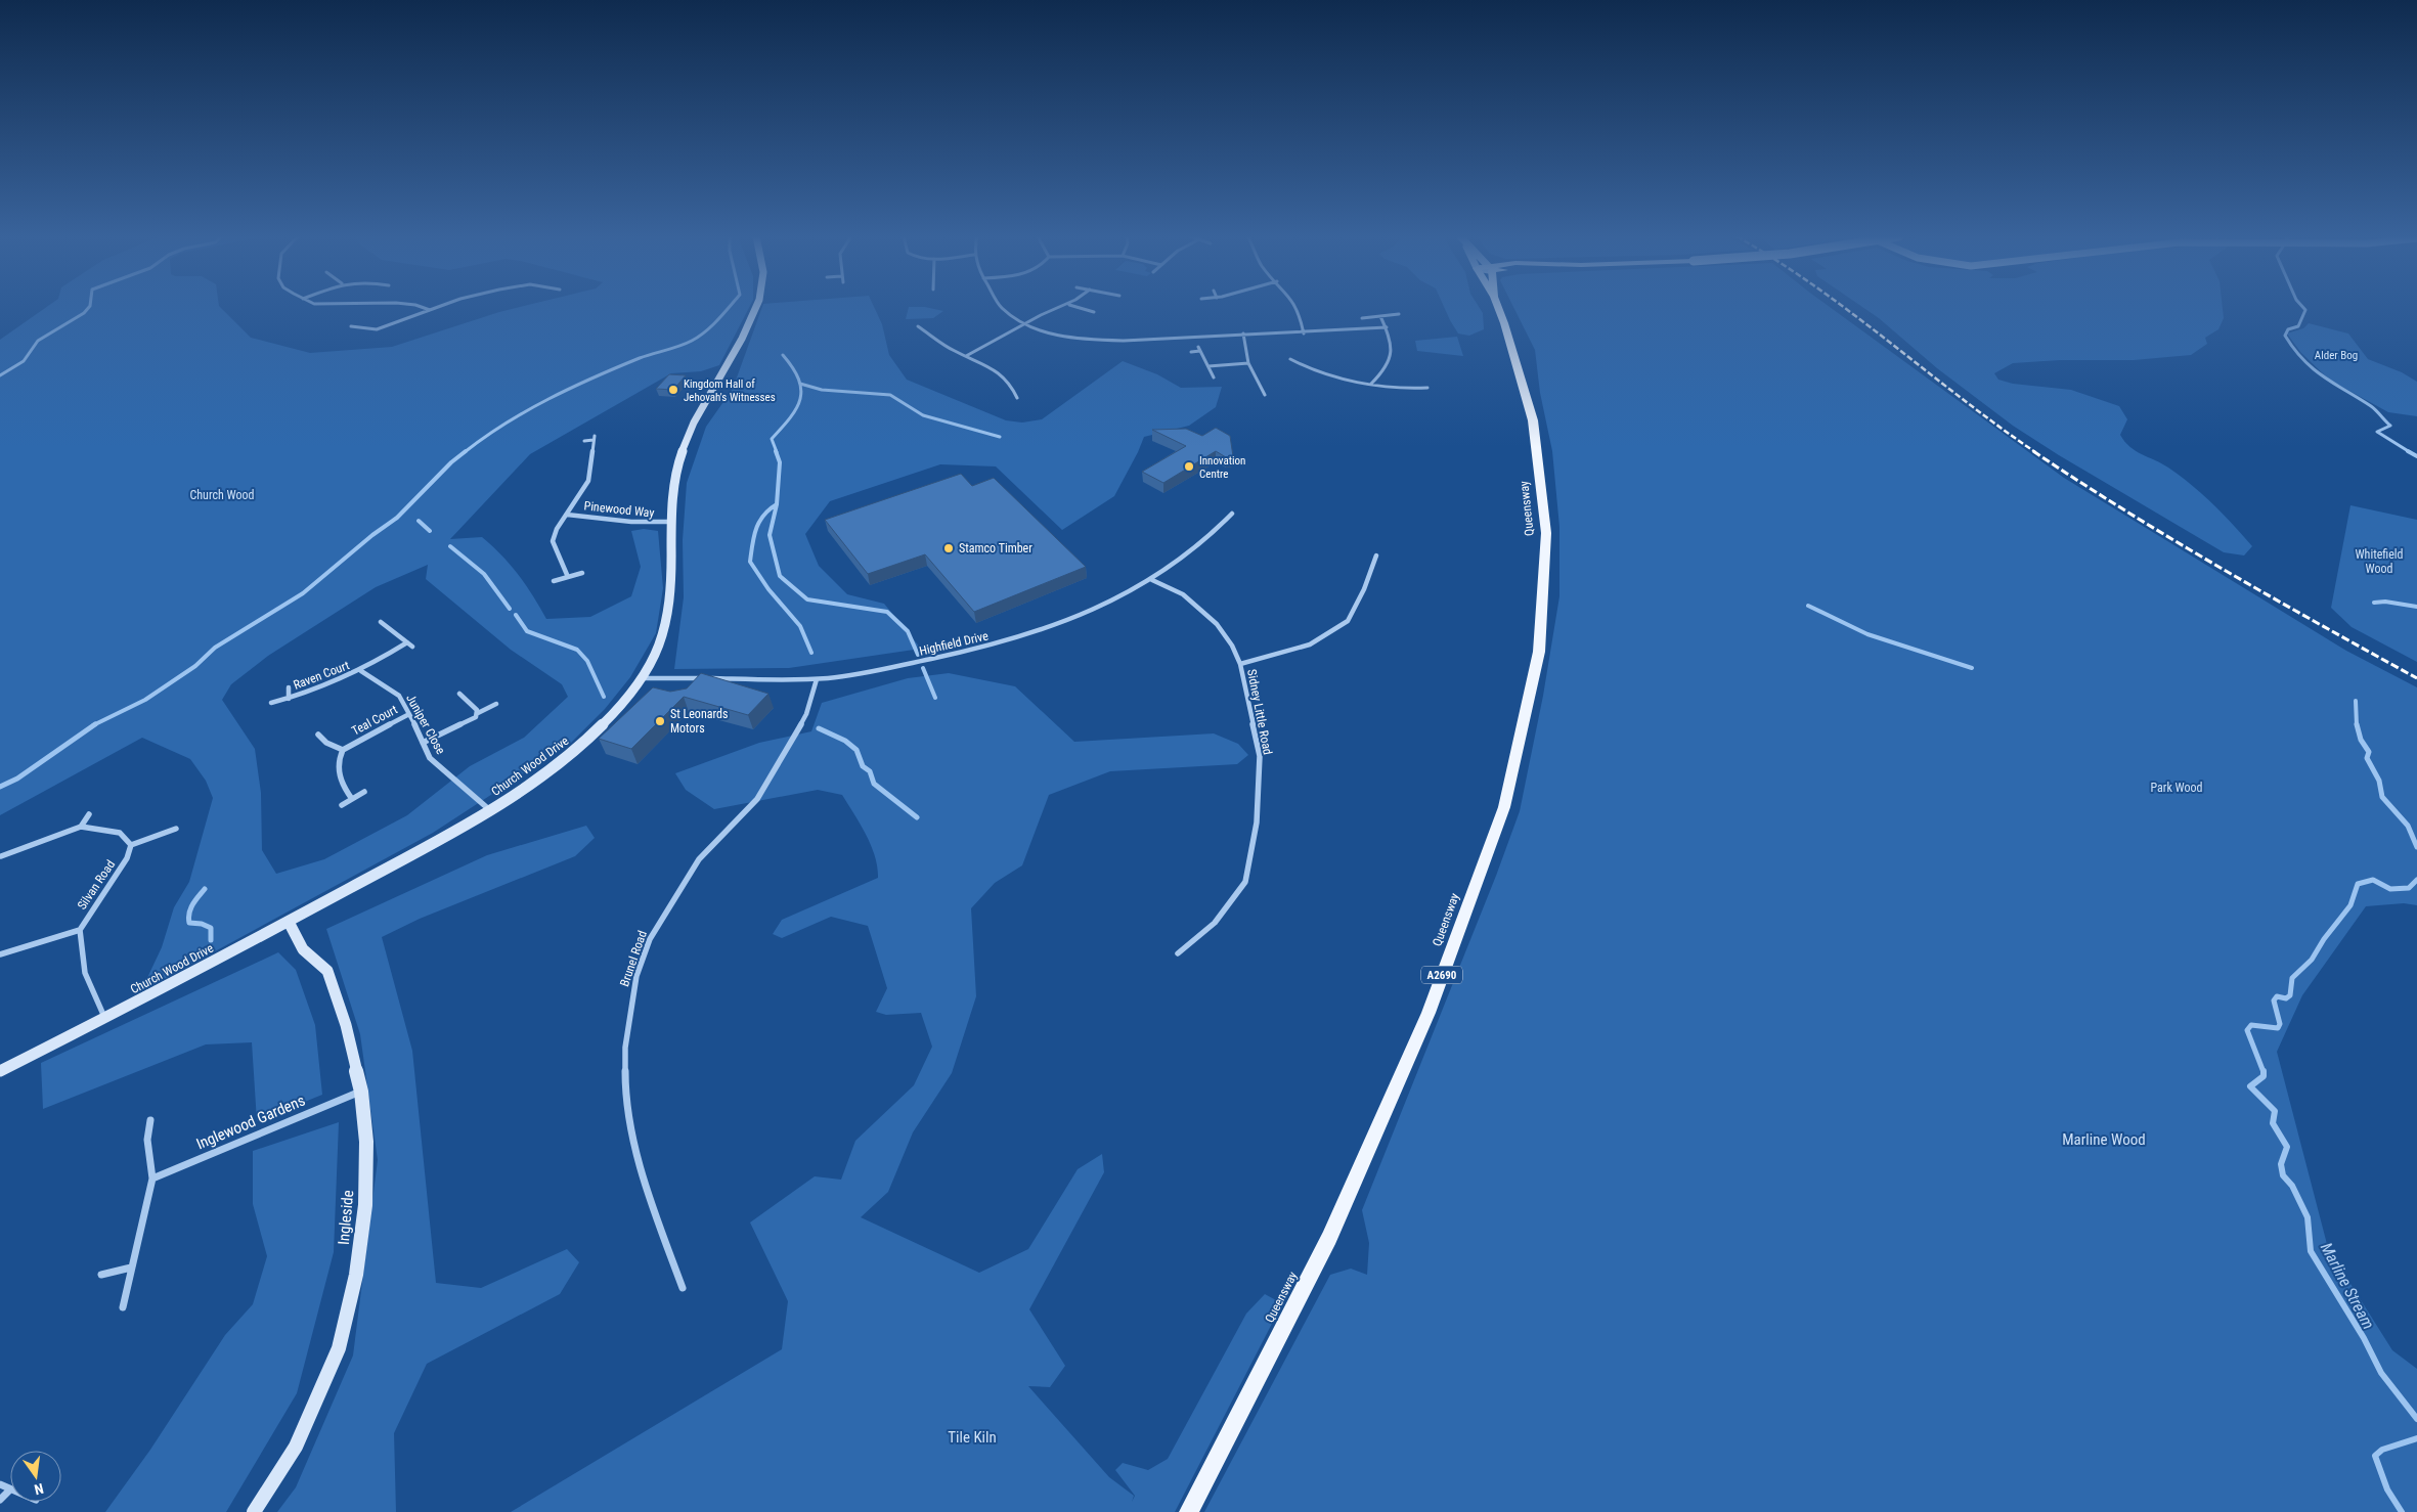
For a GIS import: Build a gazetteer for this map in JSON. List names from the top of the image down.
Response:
{
  "streets": {
    "main road": ["Queensway", "A2690"],
    "street": [
      "Pinewood Way",
      "Highfield Drive",
      "Raven Court",
      "Sidney Little Road",
      "Teal Court",
      "Juniper Close",
      "Church Wood Drive",
      "Silvan Road",
      "Brunel Road",
      "Inglewood Gardens",
      "Ingleside"
    ]
  },
  "crossings": [
    ["Pinewood Way", "Church Wood Drive"],
    ["Highfield Drive", "Sidney Little Road"],
    ["Highfield Drive", "Church Wood Drive"],
    ["Highfield Drive", "Brunel Road"],
    ["Raven Court", "Juniper Close"],
    ["Teal Court", "Juniper Close"],
    ["Juniper Close", "Church Wood Drive"],
    ["Church Wood Drive", "Silvan Road"],
    ["Church Wood Drive", "Ingleside"],
    ["Inglewood Gardens", "Ingleside"]
  ],
  "water": ["Marline Stream"],
  "parks": [
    "Alder Bog",
    "Church Wood",
    "Whitefield Wood",
    "Park Wood",
    "Marline Wood",
    "Tile Kiln"
  ],
  "places": [
    "Kingdom Hall of Jehovah's Witnesses",
    "Innovation Centre",
    "Stamco Timber",
    "St Leonards Motors"
  ],
  "north": "bottom"
}
